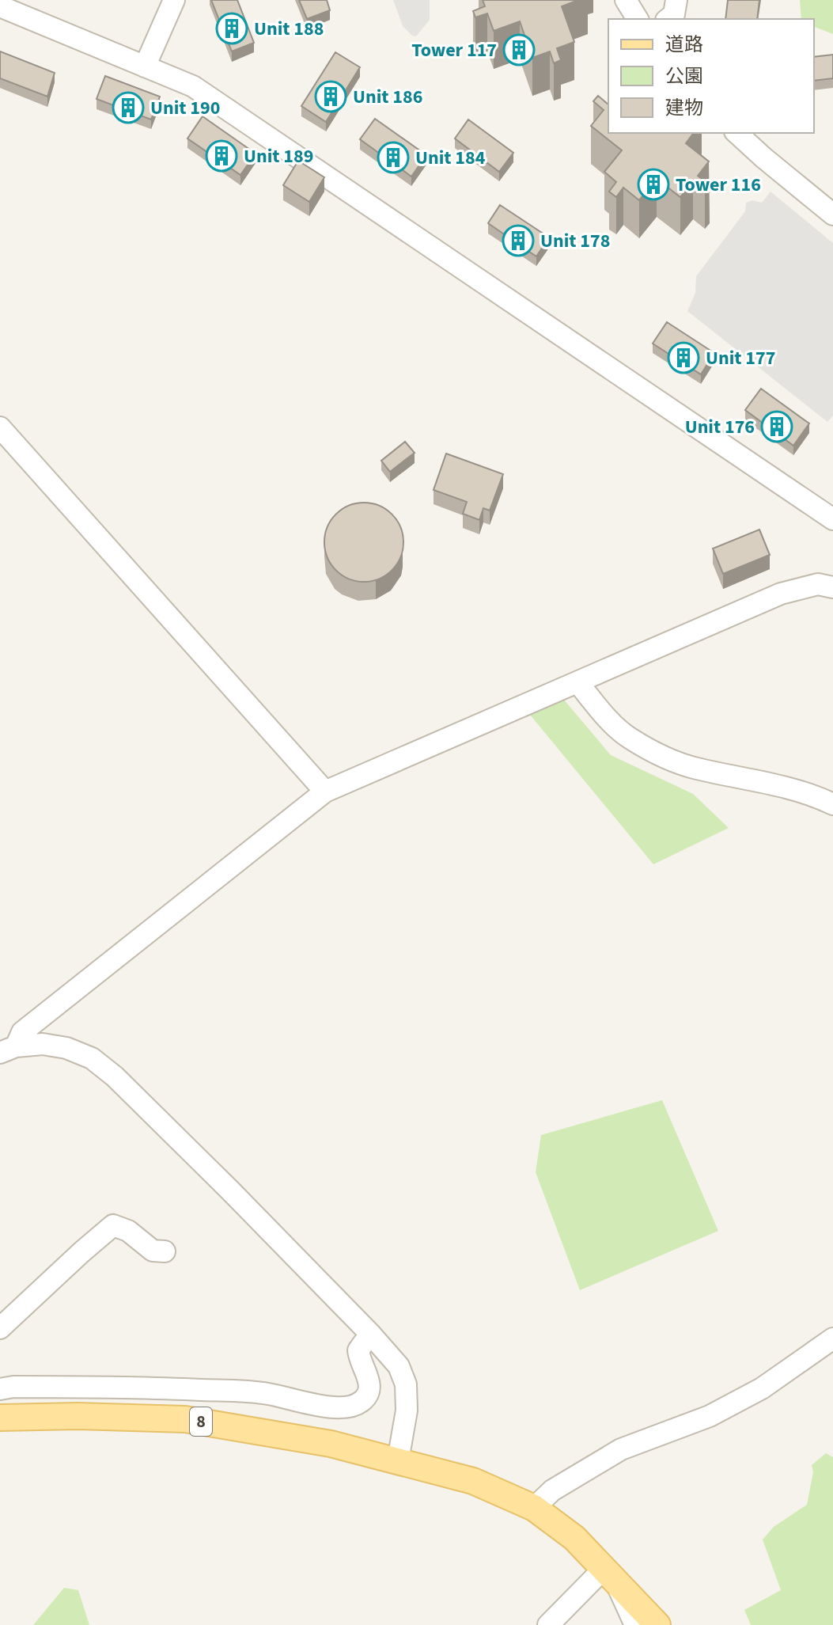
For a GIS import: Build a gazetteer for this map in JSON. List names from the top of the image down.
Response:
{
  "streets": {
    "main road": ["8"]
  },
  "places": {
    "building": [
      "Unit 188",
      "Tower 117",
      "Unit 186",
      "Unit 190",
      "Unit 189",
      "Unit 184",
      "Tower 116",
      "Unit 178",
      "Unit 177",
      "Unit 176"
    ]
  },
  "legend": ["道路", "公園", "建物"]
}
